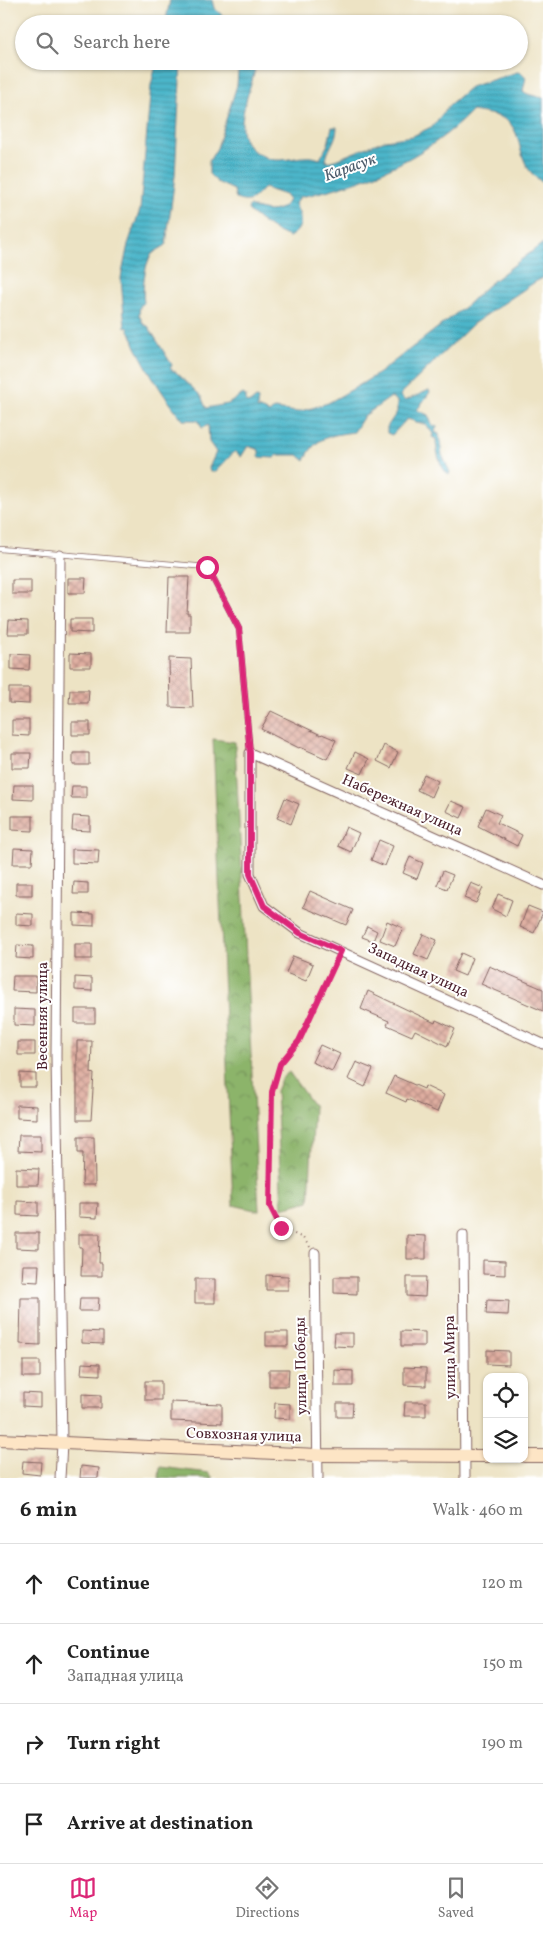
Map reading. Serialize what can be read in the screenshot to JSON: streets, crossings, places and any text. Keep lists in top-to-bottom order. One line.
{"streets":{"street":["Набережная улица","Западная улица","Весенняя улица","улица Мира","улица Победы","Совхозная улица"]},"crossings":[["Набережная улица","Западная улица"],["Весенняя улица","Совхозная улица"],["улица Мира","Совхозная улица"],["улица Победы","Совхозная улица"]],"water":["Карасук"],"page":{"search":"Search here","heading":["6 min","Walk · 460 m"],"list":[["Continue","120 m"],["Continue","Западная улица","150 m"],["Turn right","190 m"],"Arrive at destination"],"nav":["Map","Directions","Saved"]}}
